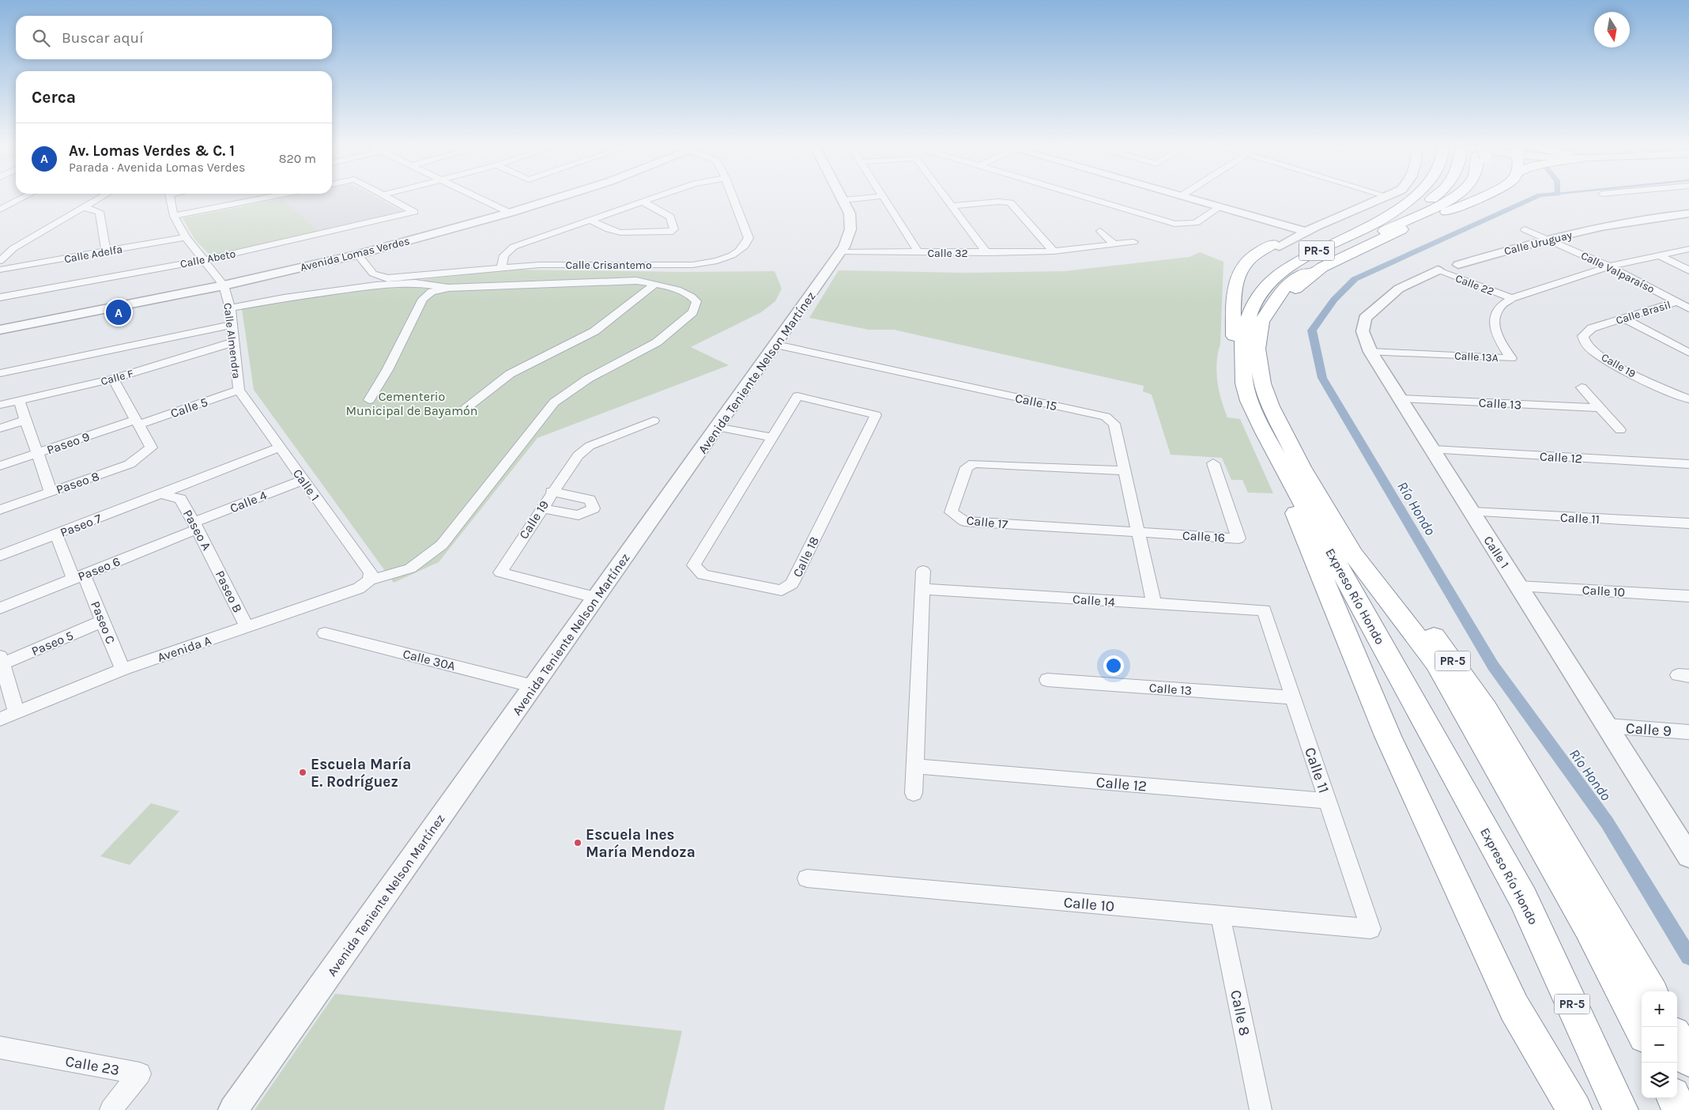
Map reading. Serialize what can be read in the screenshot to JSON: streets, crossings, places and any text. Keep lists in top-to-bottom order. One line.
{"streets":{"highway":["PR-5","Expreso Río Hondo"],"street":["Calle Uruguay","Calle 32","Calle Adelfa","Avenida Lomas Verdes","Calle Abeto","Calle Crisantemo","Calle Valparaíso","Calle 22","Calle Brasil","Calle Almendra","Calle 13A","Calle 19","Avenida Teniente Nelson Martínez","Calle F","Calle 15","Calle 13","Calle 5","Paseo 9","Calle 12","Paseo 8","Calle 1","Calle 4","Calle 11","Calle 17","Paseo 7","Paseo A","Calle 16","Calle 18","Paseo 6","Calle 10","Paseo B","Calle 14","Paseo C","Paseo 5","Avenida A","Calle 30A","Calle 9","Calle 8","Calle 23"]},"crossings":[["Calle Uruguay","Calle Valparaíso"],["Calle 32","Avenida Teniente Nelson Martínez"],["Calle Adelfa","Calle Almendra"],["Avenida Lomas Verdes","Calle Crisantemo"],["Avenida Lomas Verdes","Calle Almendra"],["Calle Abeto","Calle Almendra"],["Calle Valparaíso","Calle Brasil"],["Calle Valparaíso","Calle 13A"],["Calle 22","Calle 13A"],["Calle 22","Calle 1"],["Calle Brasil","Calle 19"],["Calle Almendra","Calle F"],["Calle Almendra","Calle 5"],["Calle Almendra","Calle 1"],["Calle 13A","Calle 1"],["Calle 19","Avenida Teniente Nelson Martínez"],["Avenida Teniente Nelson Martínez","Calle 15"],["Avenida Teniente Nelson Martínez","Calle 30A"],["Calle 15","Calle 17"],["Calle 15","Calle 16"],["Calle 15","Calle 14"],["Calle 13","Calle 1"],["Calle 13","Calle 11"],["Calle 5","Paseo 9"],["Calle 5","Paseo 8"],["Calle 5","Calle 1"],["Paseo 9","Paseo 8"],["Calle 12","Calle 1"],["Calle 12","Calle 11"],["Calle 1","Calle 4"],["Calle 1","Calle 11"],["Calle 1","Paseo 7"],["Calle 1","Calle 10"],["Calle 1","Avenida A"],["Calle 1","Calle 9"],["Calle 4","Paseo A"],["Calle 4","Paseo 6"],["Calle 11","Calle 10"],["Calle 11","Calle 14"],["Calle 17","Calle 16"],["Paseo 7","Paseo A"],["Paseo 7","Paseo C"],["Paseo A","Paseo 6"],["Paseo A","Paseo B"],["Paseo 6","Paseo C"],["Calle 10","Calle 8"],["Paseo B","Avenida A"],["Paseo C","Paseo 5"],["Paseo C","Avenida A"]],"water":["Río Hondo"],"parks":["Cementerio Municipal de Bayamón"],"places":["Escuela María E. Rodríguez","Escuela Ines María Mendoza"],"north":"bottom","page":{"search":"Buscar aquí","heading":"Cerca","list":[{"mark":"A","name":"Av. Lomas Verdes & C. 1","note":"Parada · Avenida Lomas Verdes","value":"820 m"}],"pins":"A","map_buttons":["+","−"]}}
